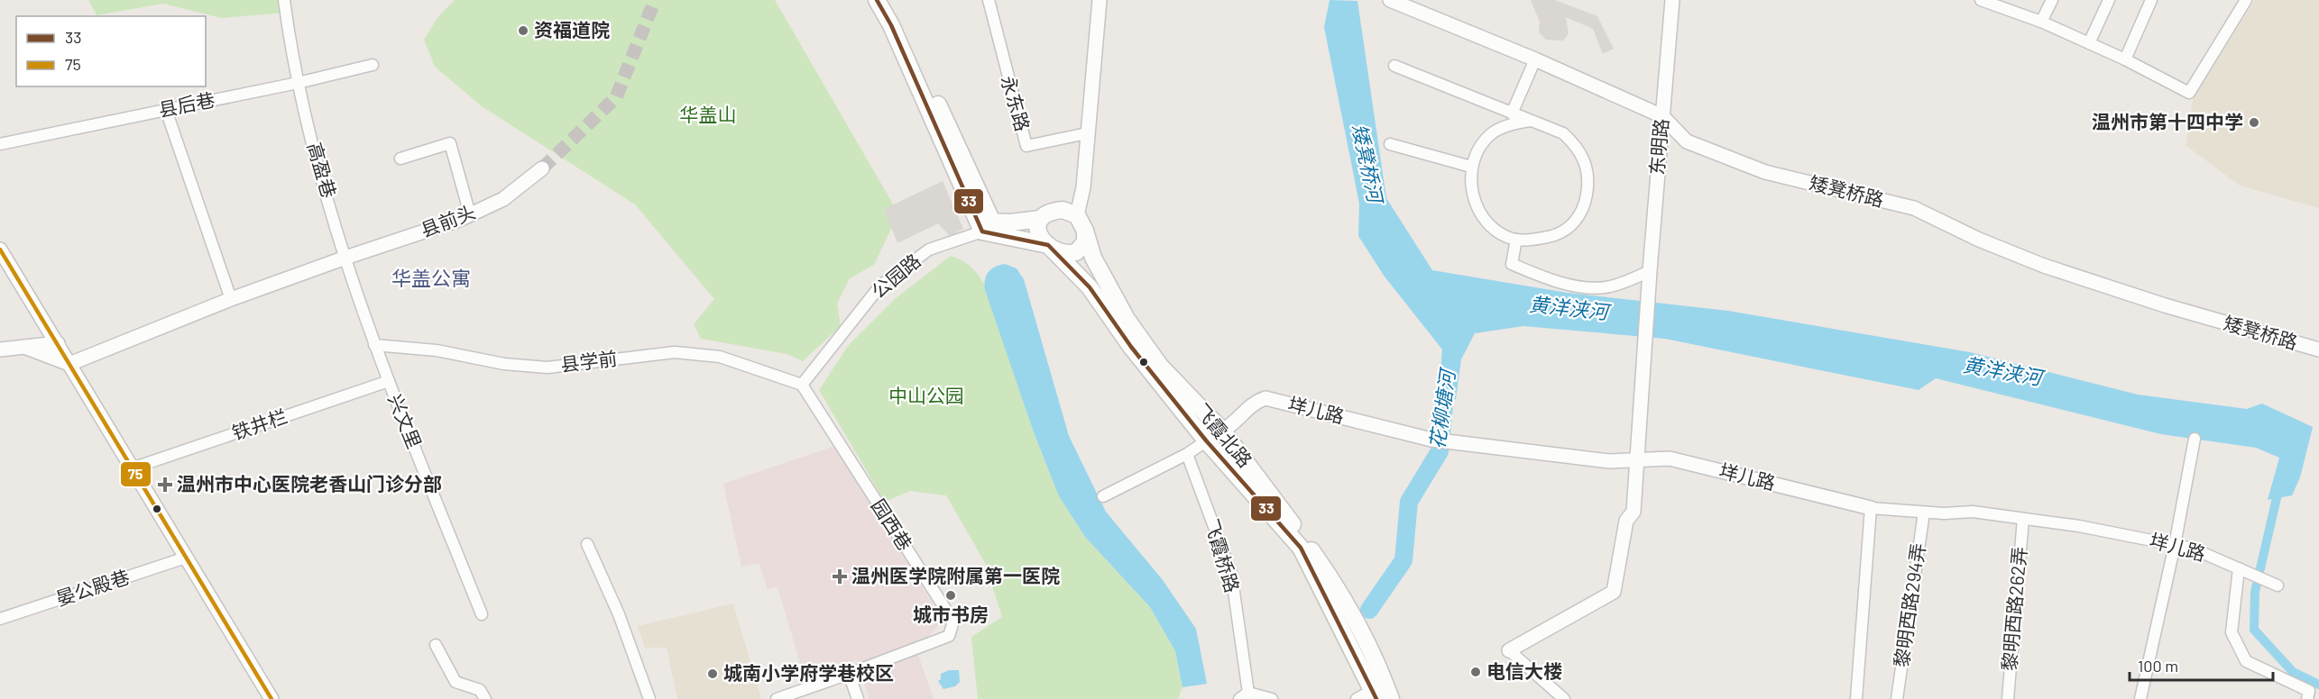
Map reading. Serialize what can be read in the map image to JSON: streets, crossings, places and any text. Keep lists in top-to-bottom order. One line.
{"streets":{"main road":["飞霞北路"],"street":["永东路","县后巷","东明路","高盈巷","矮凳桥路","县前头","公园路","县学前","垟儿路","兴文里","铁井栏","园西巷","飞霞桥路","晏公殿巷","黎明西路294弄","黎明西路262弄"]},"crossings":[["县后巷","高盈巷"],["东明路","矮凳桥路"],["东明路","垟儿路"],["高盈巷","县前头"],["高盈巷","兴文里"],["县前头","兴文里"],["公园路","县学前"],["公园路","园西巷"],["县学前","兴文里"],["县学前","园西巷"],["垟儿路","飞霞北路"],["垟儿路","黎明西路294弄"],["垟儿路","黎明西路262弄"],["兴文里","铁井栏"]],"districts":["华盖公寓"],"water":["矮凳桥河","黄洋浃河","花柳塘河"],"parks":["华盖山","中山公园"],"places":{"other":["资福道院","温州市第十四中学","城市书房","电信大楼","城南小学府学巷校区"],"health":["温州市中心医院老香山门诊分部","温州医学院附属第一医院"]},"lines":["transit line 33","transit line 75"],"legend":["33","75"],"scale_bar":"100 m"}
